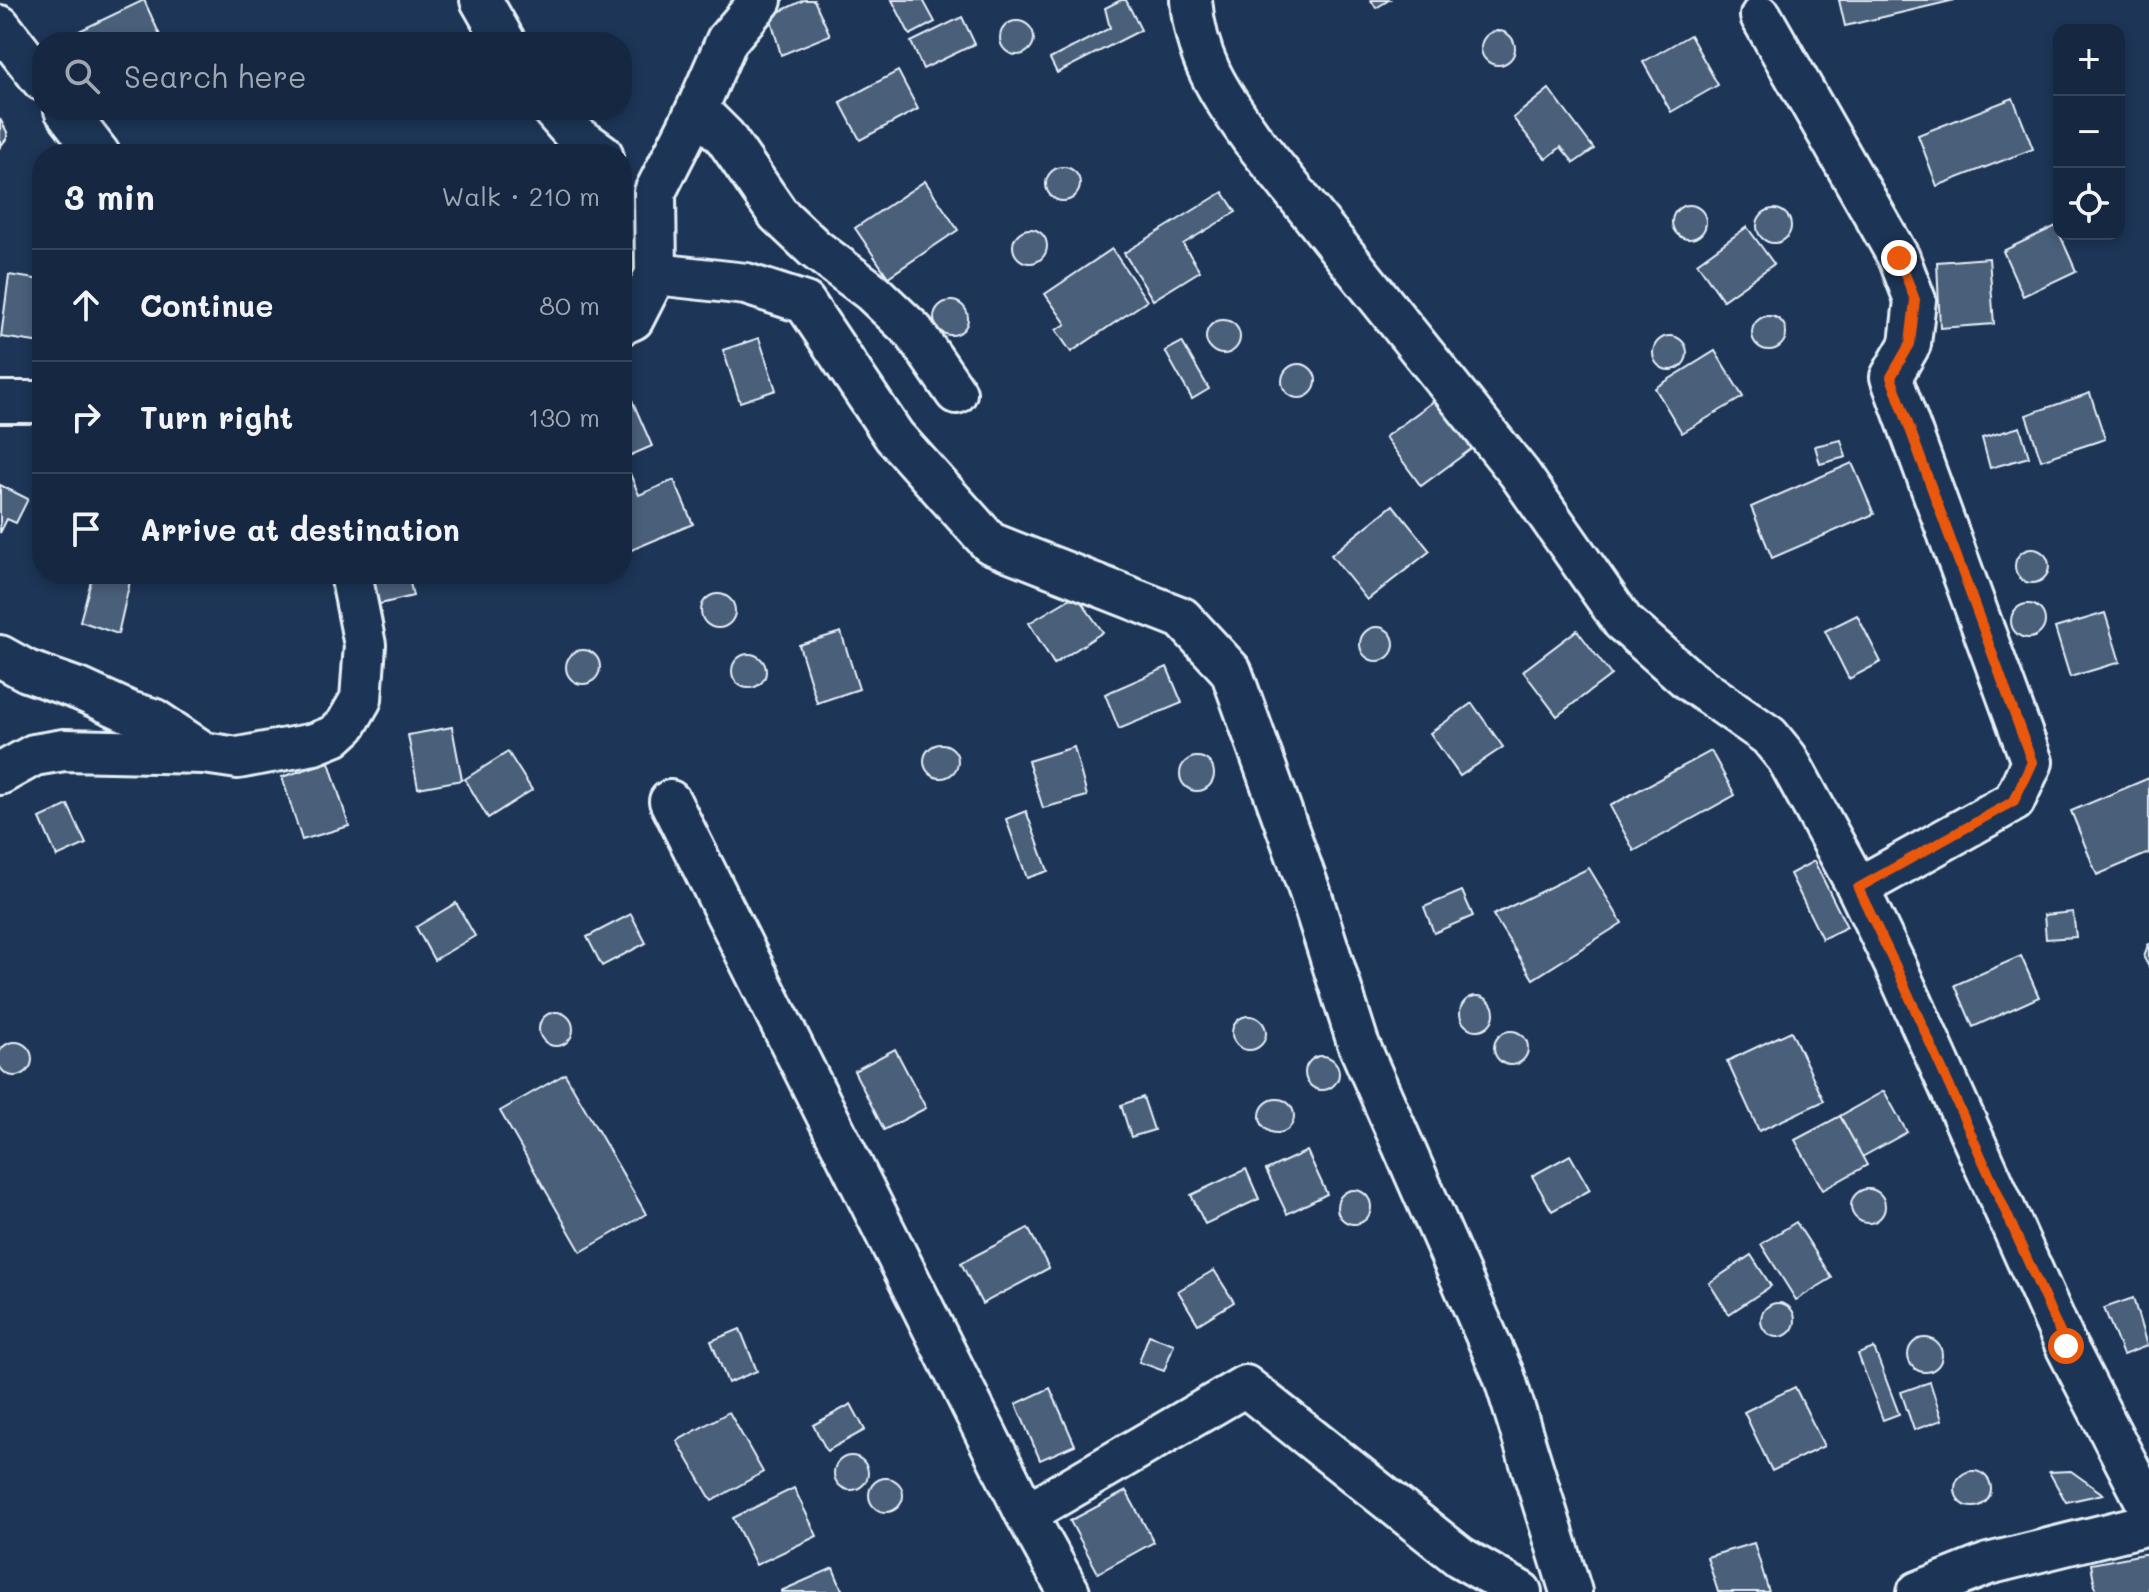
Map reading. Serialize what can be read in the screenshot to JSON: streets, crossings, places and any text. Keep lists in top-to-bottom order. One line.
{"page":{"map_buttons":["+","−"],"search":"Search here","heading":["3 min","Walk · 210 m"],"list":[["Continue","80 m"],["Turn right","130 m"],"Arrive at destination"]}}
